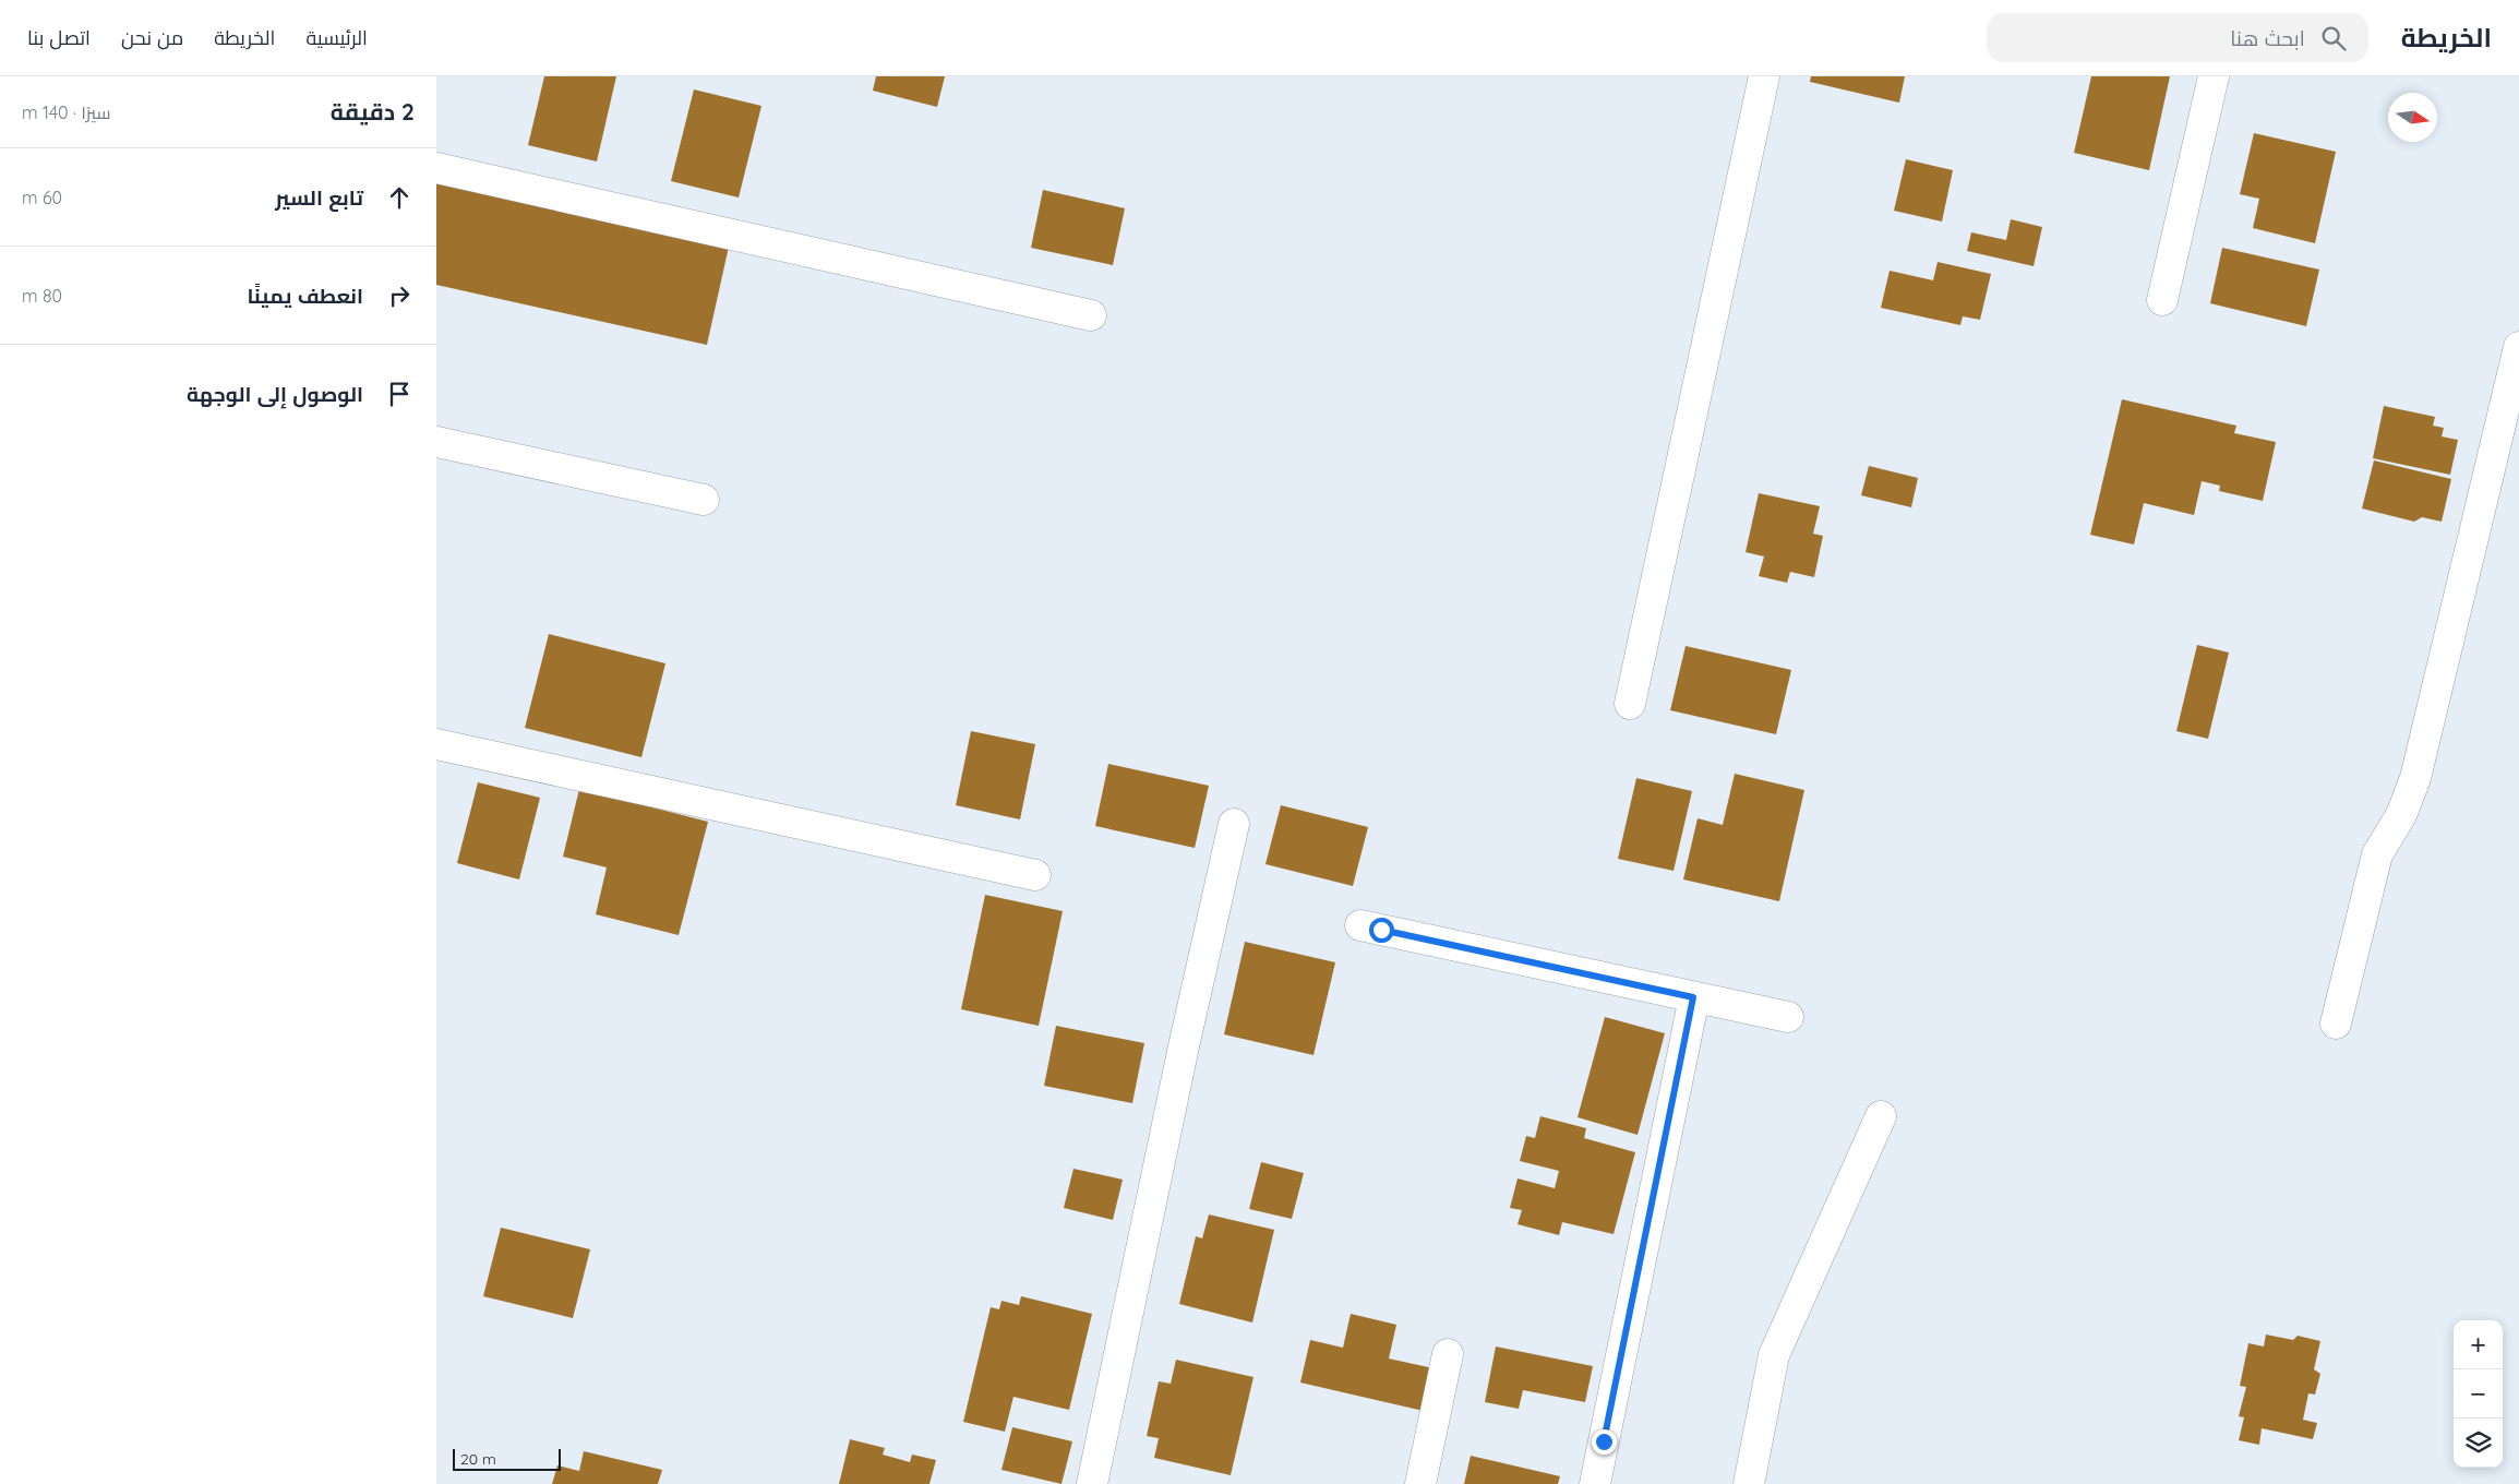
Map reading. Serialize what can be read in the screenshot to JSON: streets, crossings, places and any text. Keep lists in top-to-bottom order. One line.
{"scale_bar":"20 m","north":"right","page":{"header":"الخريطة","search":"ابحث هنا","nav":["الرئيسية","الخريطة","من نحن","اتصل بنا"],"heading":["2 دقيقة","سيرًا · 140 m"],"list":[["تابع السير","60 m"],["انعطف يمينًا","80 m"],"الوصول إلى الوجهة"],"map_buttons":["+","−"],"scale":"20 m"}}
